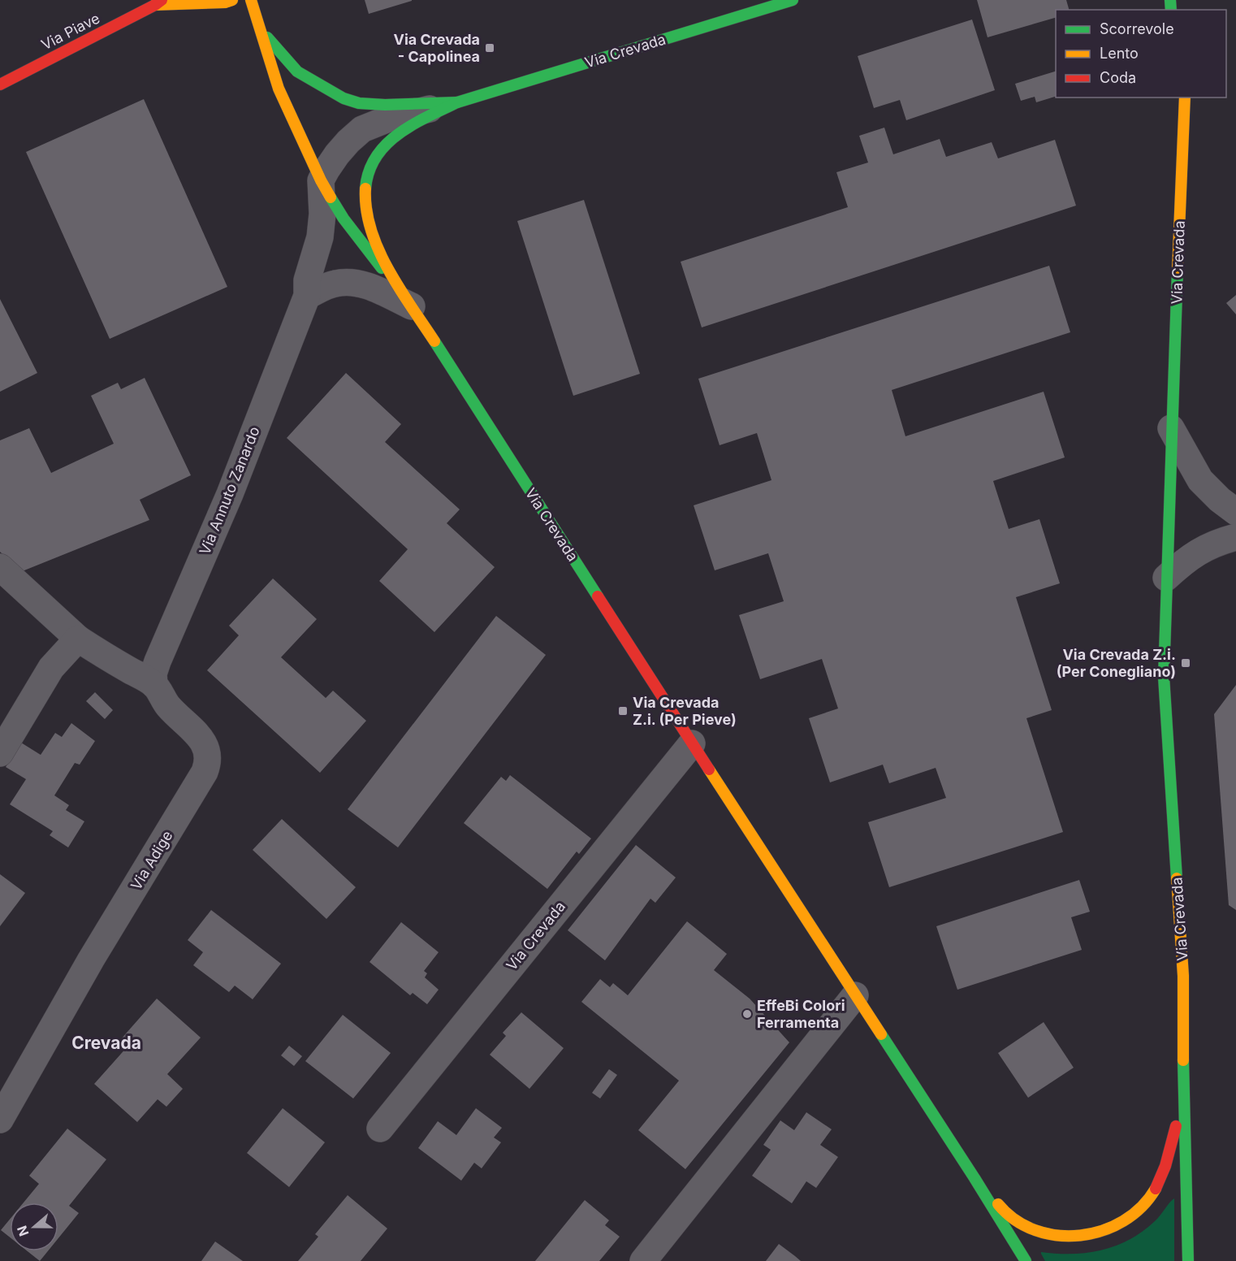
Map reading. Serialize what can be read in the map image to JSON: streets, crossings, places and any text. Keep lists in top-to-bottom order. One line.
{"streets":{"main road":["Via Piave","Via Crevada"],"street":["Via Annuto Zanardo","Via Adige"]},"crossings":[["Via Crevada","Via Annuto Zanardo"],["Via Annuto Zanardo","Via Adige"]],"districts":["Crevada"],"places":{"transit":["Via Crevada - Capolinea","Via Crevada Z.i. (Per Conegliano)","Via Crevada Z.i. (Per Pieve)"],"other":["EffeBi Colori Ferramenta"]},"legend":["Scorrevole","Lento","Coda"],"north":"left"}
